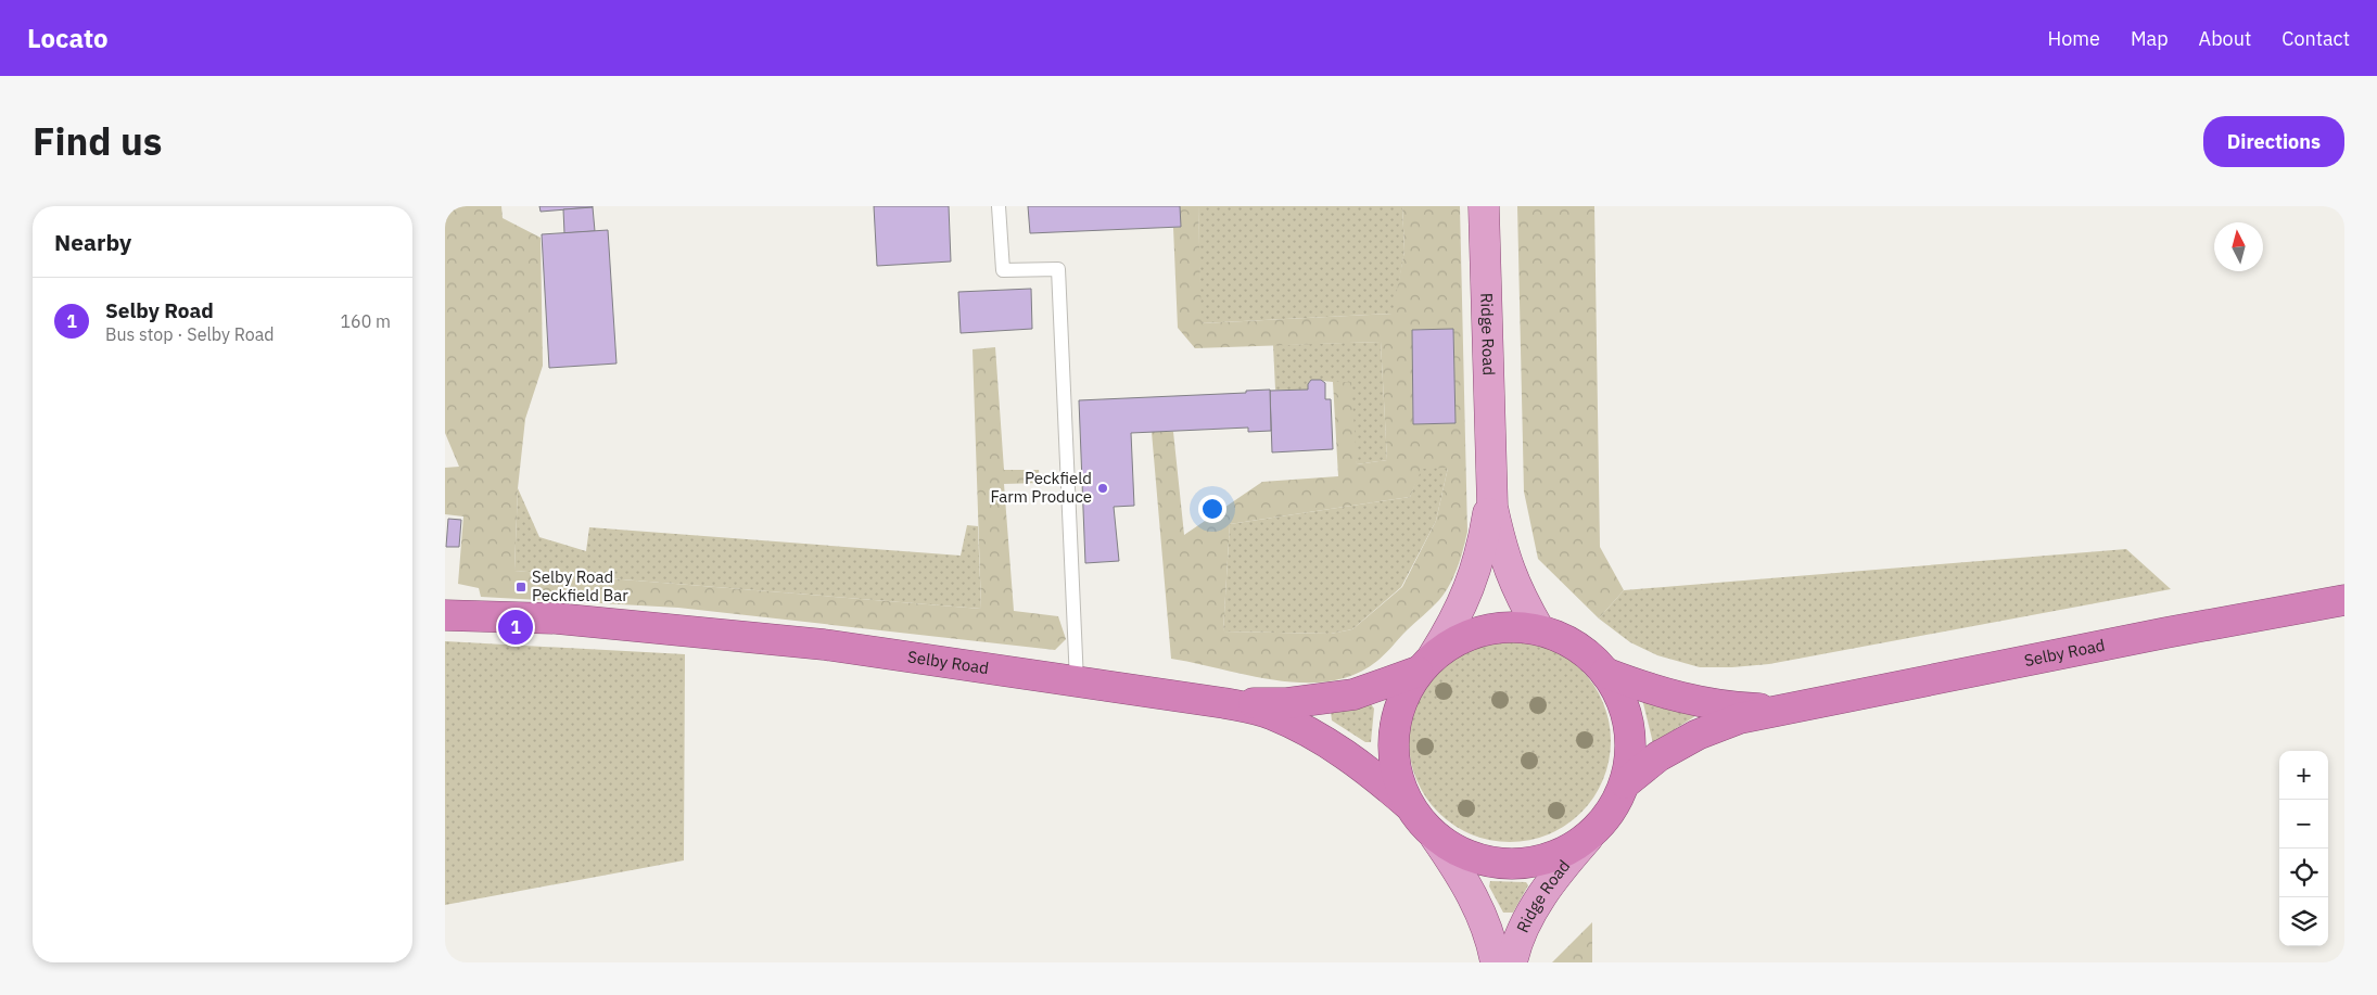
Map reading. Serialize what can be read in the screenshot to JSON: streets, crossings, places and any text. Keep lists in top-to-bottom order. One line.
{"streets":{"highway":["Selby Road"],"main road":["Ridge Road"]},"crossings":[["Ridge Road","Selby Road"]],"places":{"other":["Peckfield Farm Produce"],"transit":["Selby Road Peckfield Bar"]},"north":"top","page":{"header":"Locato","nav":["Home","Map","About","Contact"],"title":"Find us","buttons":"Directions","heading":"Nearby","list":[{"mark":"1","name":"Selby Road","note":"Bus stop · Selby Road","value":"160 m"}],"pins":"1","map_buttons":["+","−"]}}
